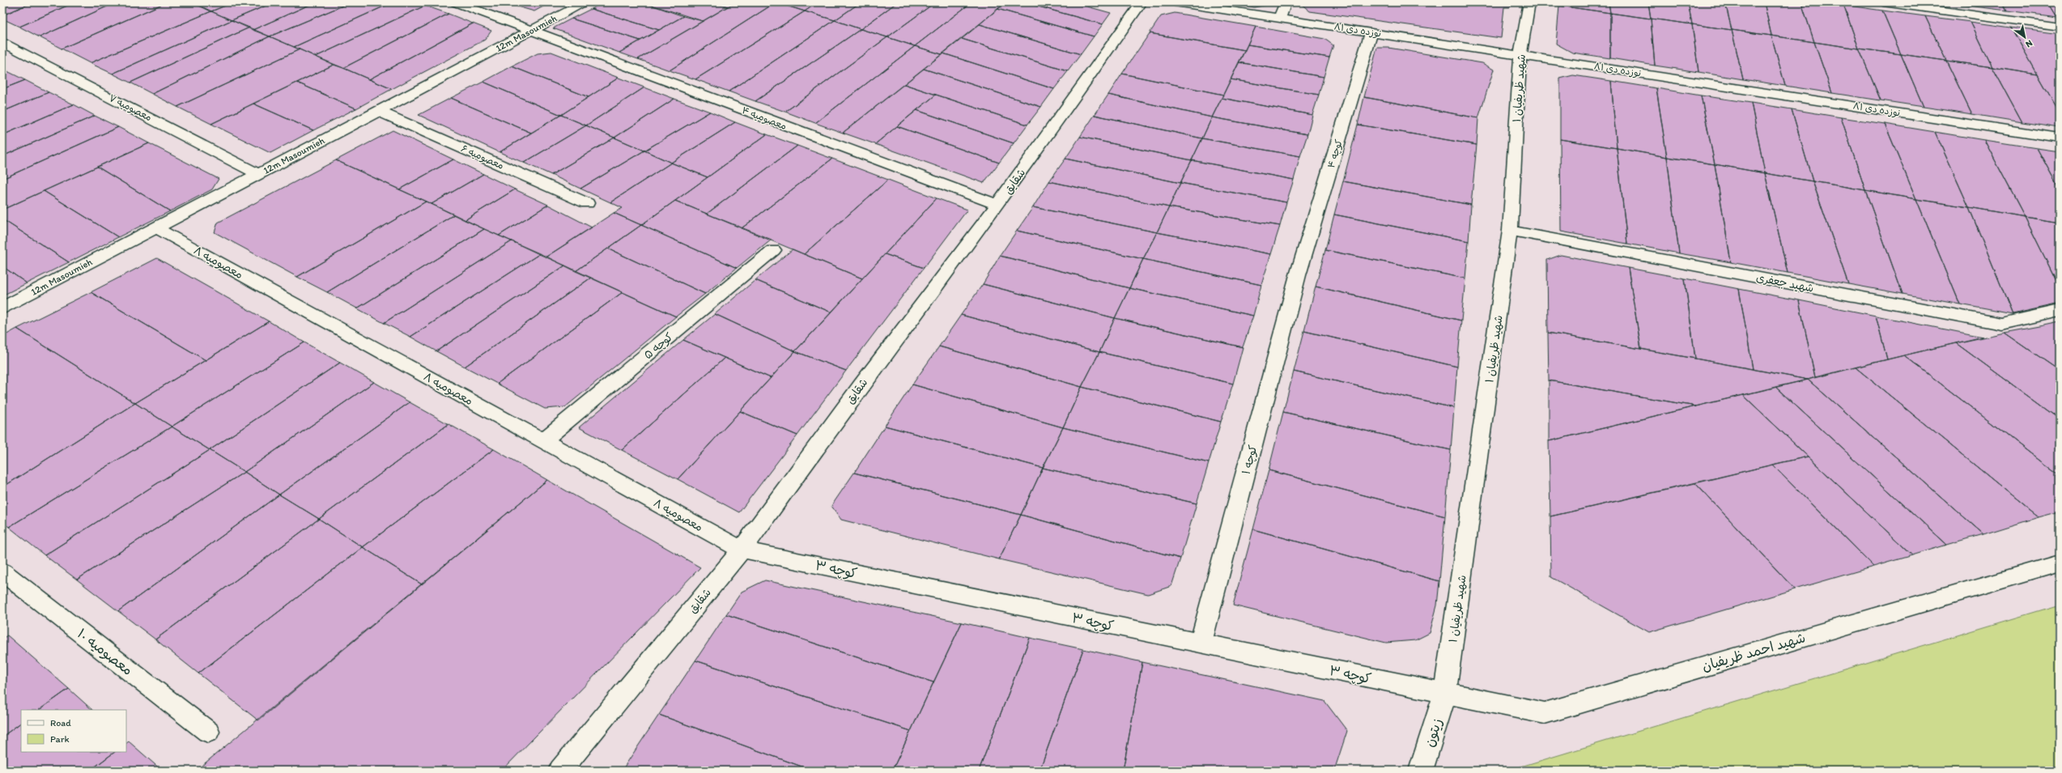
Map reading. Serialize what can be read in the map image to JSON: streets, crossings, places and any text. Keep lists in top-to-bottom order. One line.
{"streets":{"street":["نوزده دی ۸۱","12m Masoumieh","شهید ظریفیان ۱","معصومیه ۷","معصومیه ۴","کوچه ۴","معصومیه ۶","شقایق","معصومیه ۸","شهید جعفری","کوچه ۵","کوچه ۱","کوچه ۳","معصومیه ۱۰","شهید احمد ظریفیان","زيتون"]},"crossings":[["نوزده دی ۸۱","شهید ظریفیان ۱"],["نوزده دی ۸۱","کوچه ۴"],["12m Masoumieh","معصومیه ۷"],["12m Masoumieh","معصومیه ۴"],["12m Masoumieh","معصومیه ۶"],["12m Masoumieh","معصومیه ۸"],["شهید ظریفیان ۱","شهید جعفری"],["شهید ظریفیان ۱","کوچه ۳"],["شهید ظریفیان ۱","شهید احمد ظریفیان"],["شهید ظریفیان ۱","زيتون"],["معصومیه ۴","شقایق"],["کوچه ۴","کوچه ۱"],["شقایق","معصومیه ۸"],["شقایق","کوچه ۳"],["معصومیه ۸","کوچه ۵"],["معصومیه ۸","کوچه ۳"],["کوچه ۱","کوچه ۳"],["کوچه ۳","شهید احمد ظریفیان"],["کوچه ۳","زيتون"],["شهید احمد ظریفیان","زيتون"]],"legend":["Road","Park"],"north":"bottom right"}
